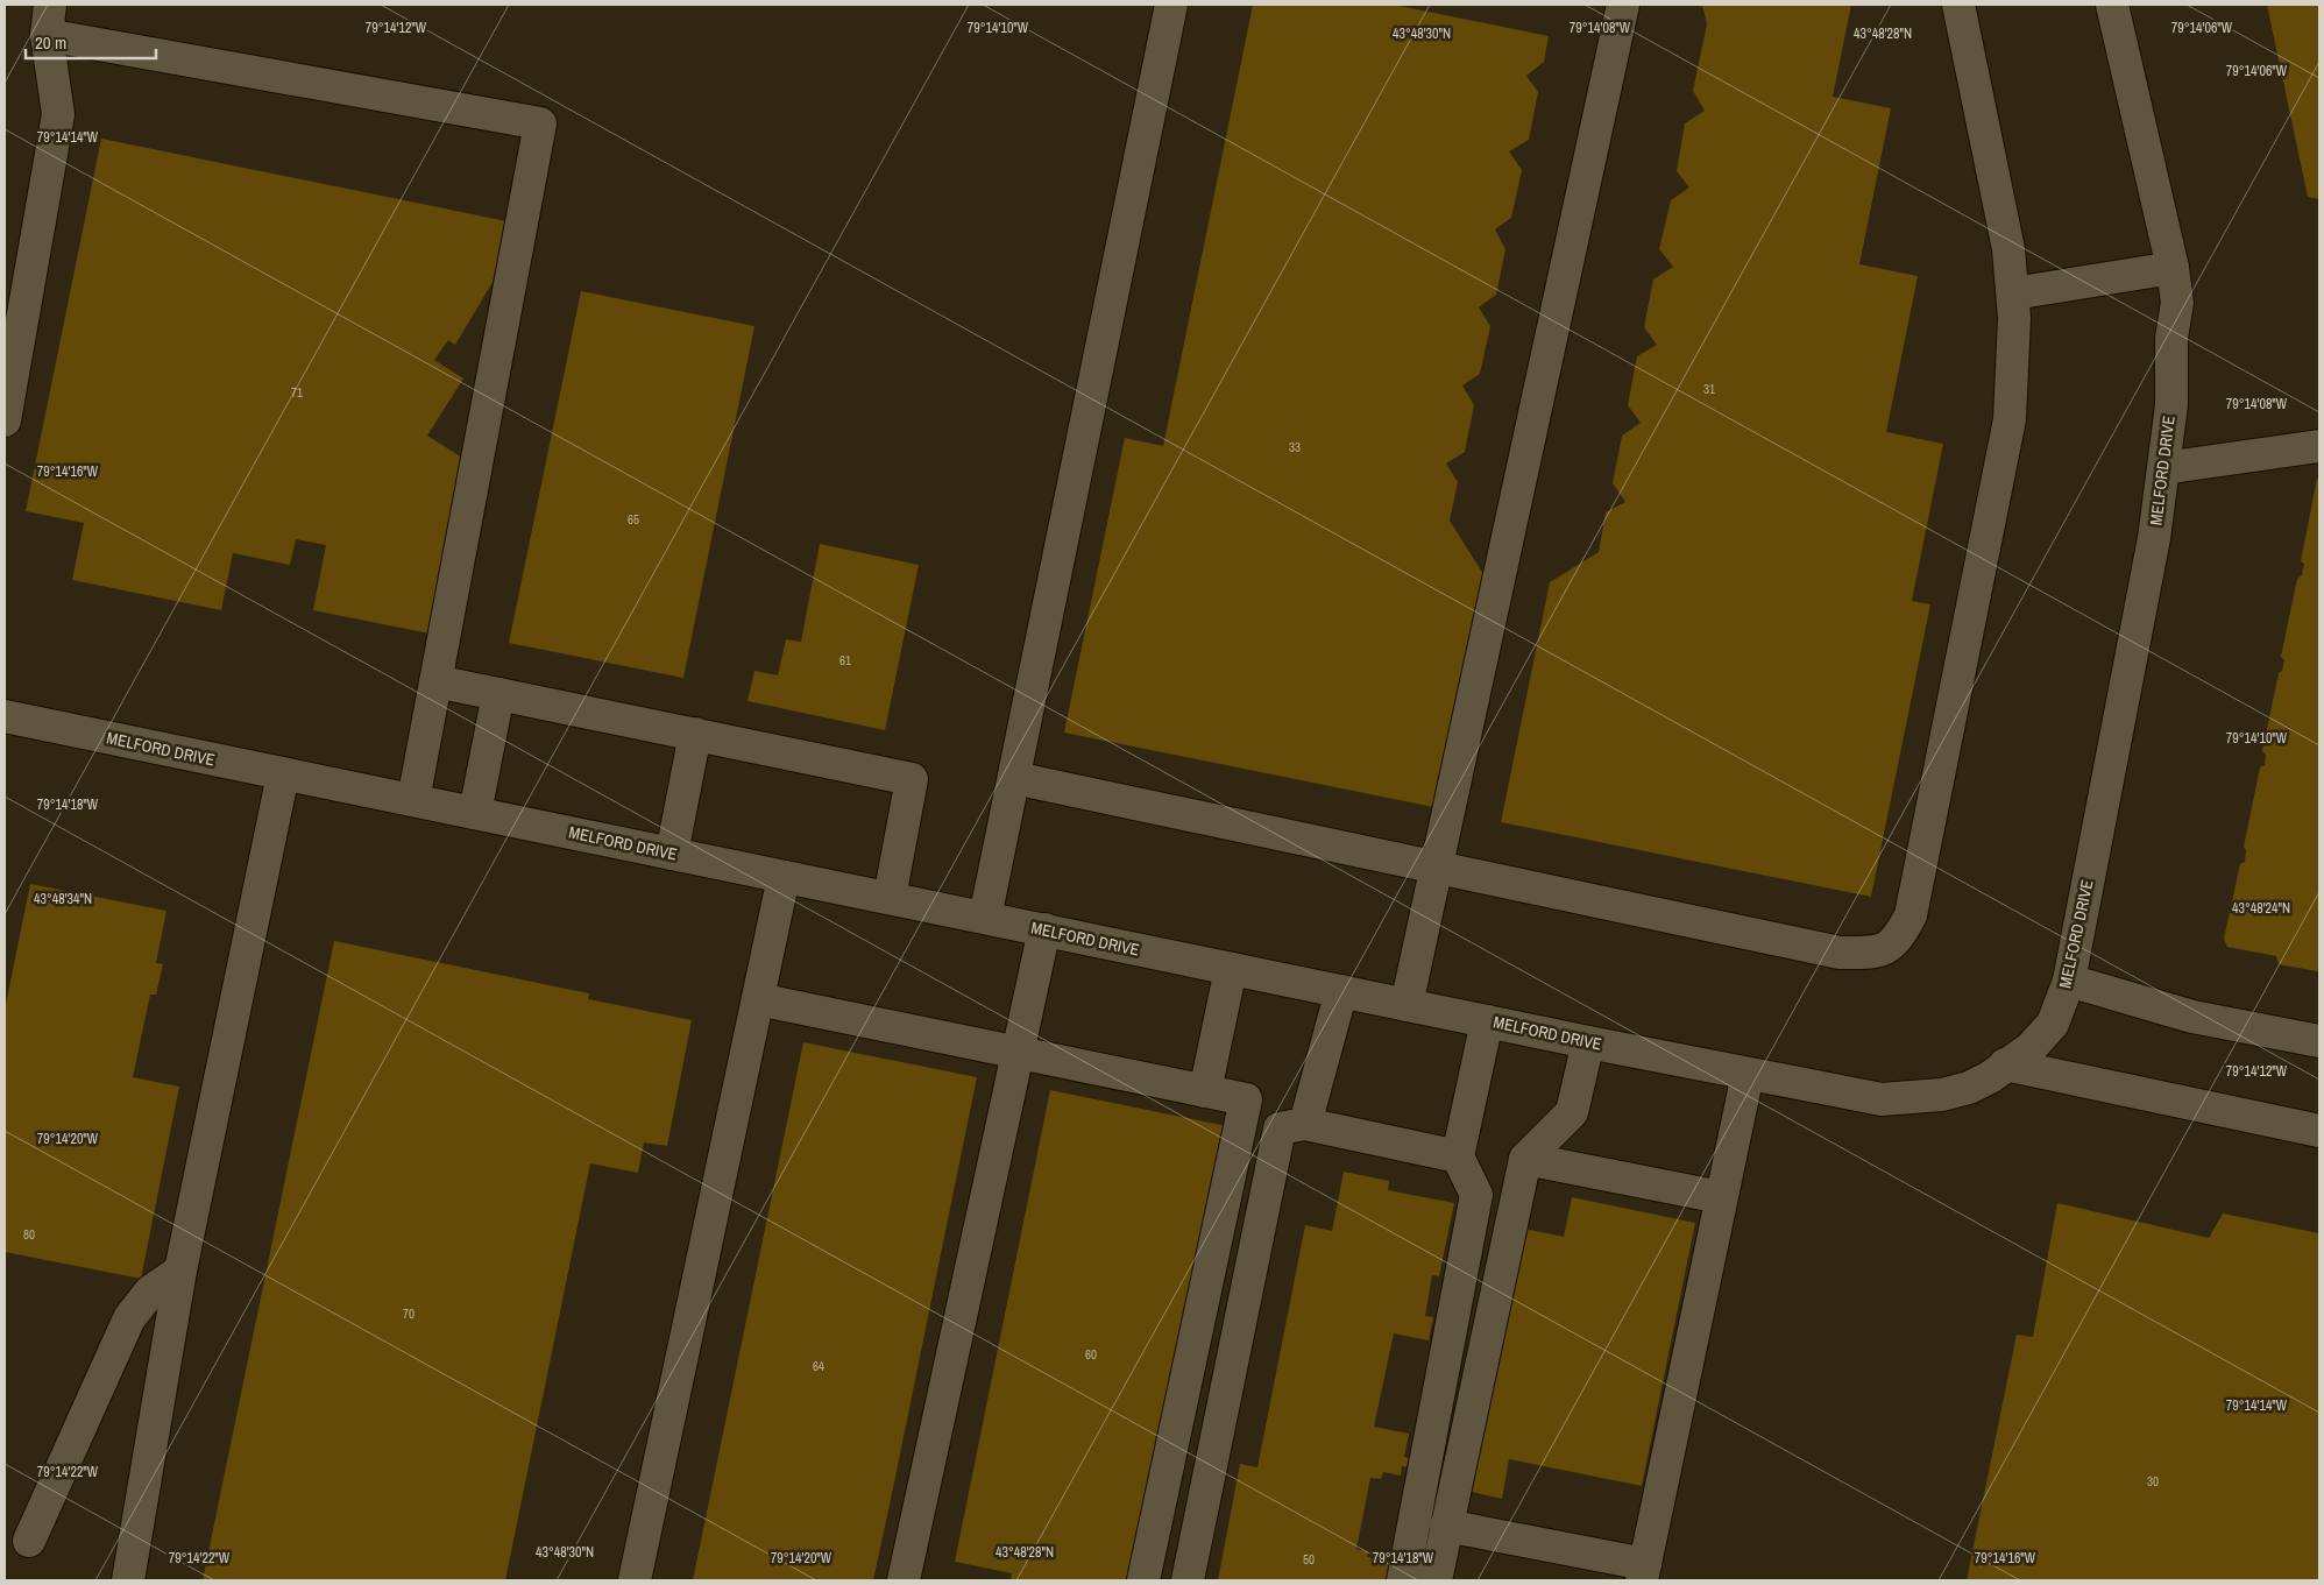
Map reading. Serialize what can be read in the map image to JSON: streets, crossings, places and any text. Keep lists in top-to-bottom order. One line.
{"streets":{"street":["MELFORD DRIVE"]},"house_numbers":["31","71","33","65","61","80","70","60","64","30","50"],"scale_bar":"20 m","coordinates":["79°14'06\"W","79°14'12\"W","79°14'10\"W","79°14'08\"W","43°48'30\"N","43°48'28\"N","79°14'14\"W","79°14'16\"W","79°14'18\"W","43°48'34\"N","43°48'24\"N","79°14'20\"W","79°14'22\"W"]}
